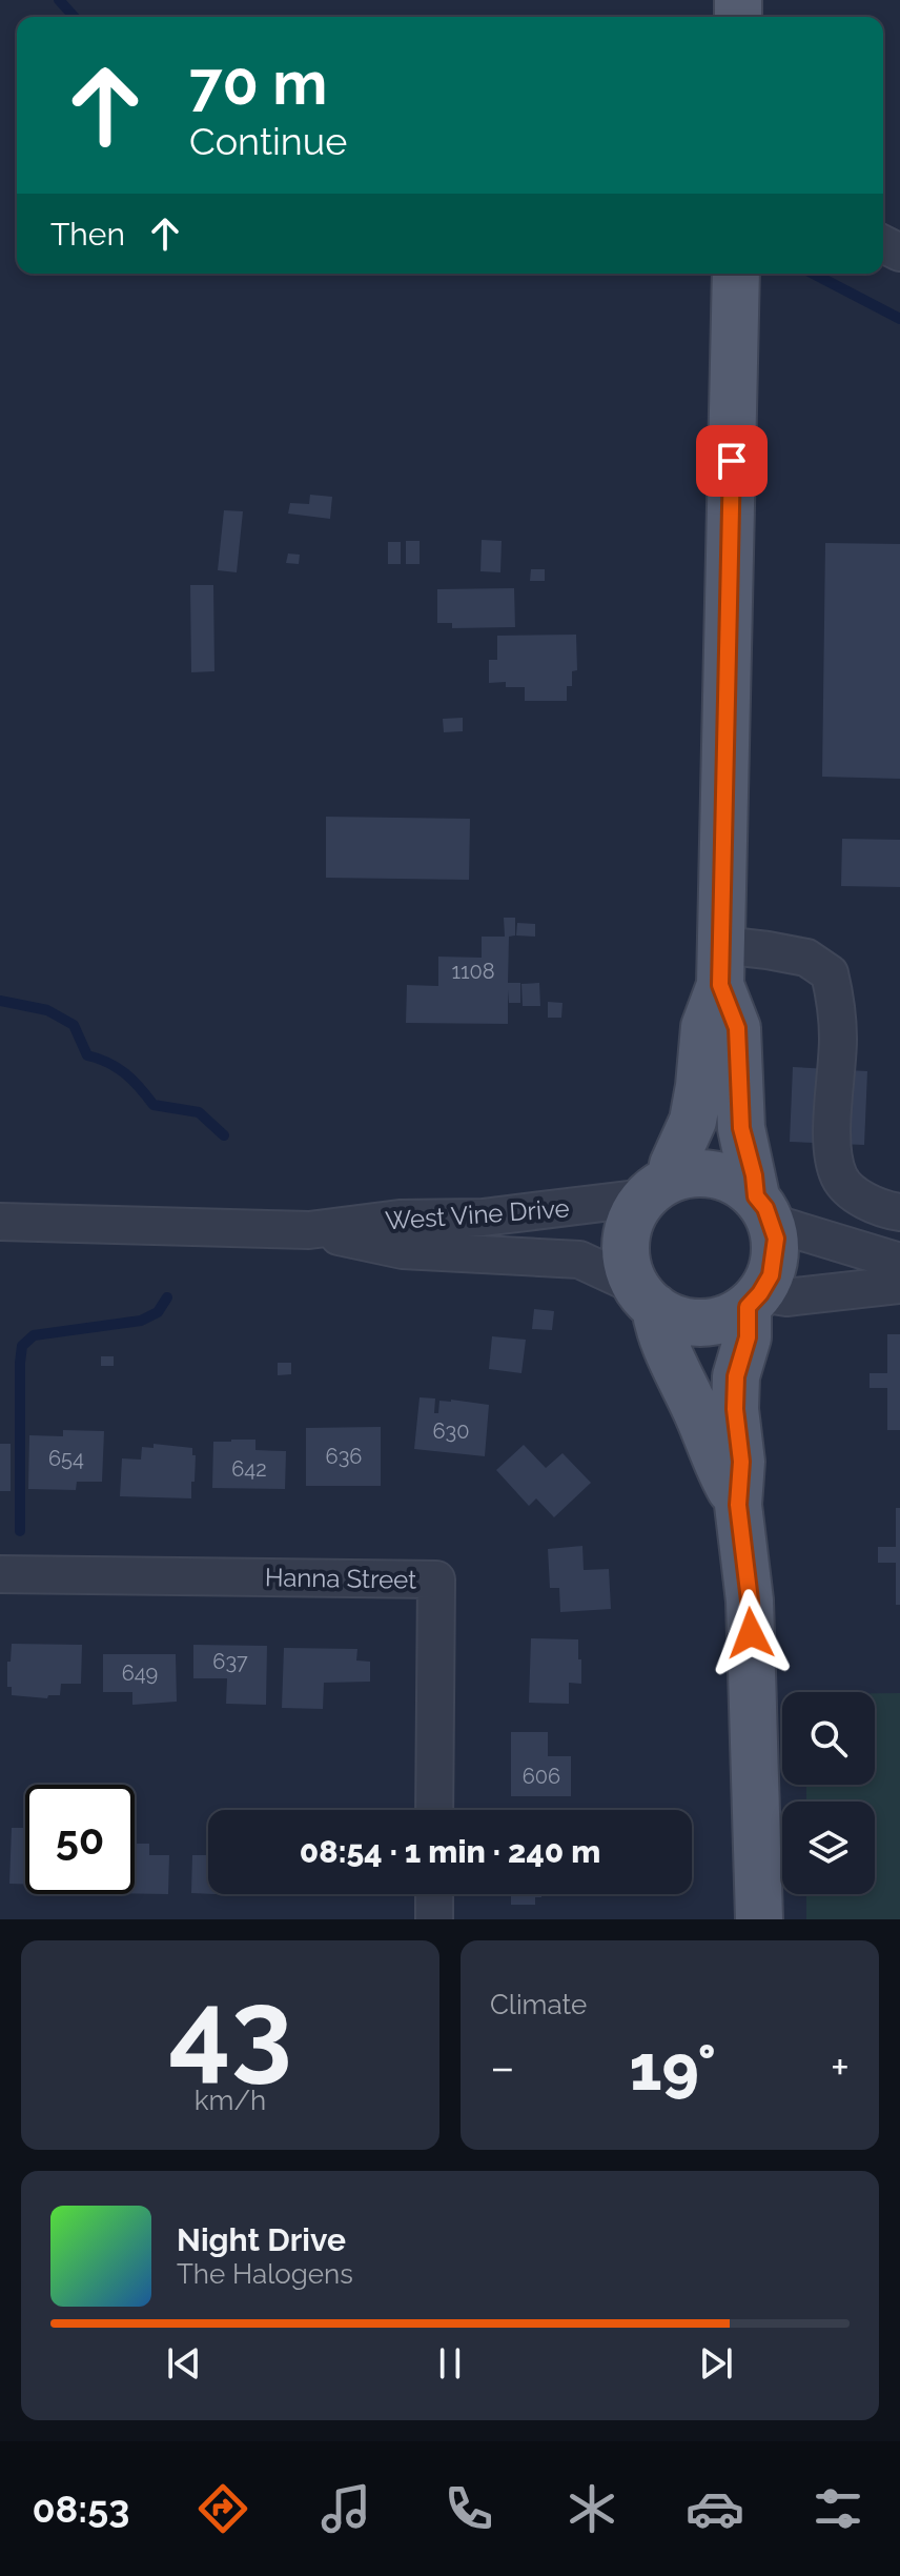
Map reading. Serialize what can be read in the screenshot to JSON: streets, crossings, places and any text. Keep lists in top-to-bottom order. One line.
{"streets":{"street":["West Vine Drive","Hanna Street"]},"house_numbers":["1108","630","636","654","642","637","649","606"],"page":{"turn":["70 m","Continue"],"then":"Then","limit":"50","trip":"08:54 · 1 min · 240 m","tile":[["43","km/h"],"Climate"],"heat":["−","19°","+"],"song":["Night Drive","The Halogens"],"tabs":"08:53"}}
